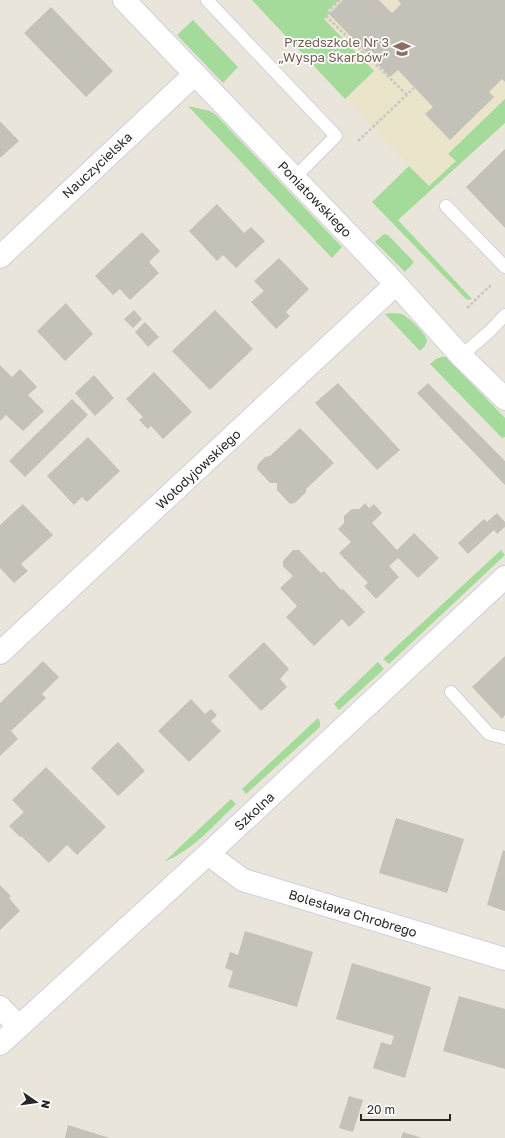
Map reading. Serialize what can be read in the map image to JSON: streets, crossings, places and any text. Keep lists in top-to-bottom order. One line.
{"streets":{"street":["Nauczycielska","Poniatowskiego","Wołodyjowskiego","Szkolna","Bolesława Chrobrego"]},"crossings":[["Nauczycielska","Poniatowskiego"],["Poniatowskiego","Wołodyjowskiego"],["Szkolna","Bolesława Chrobrego"]],"places":{"school or university":["Przedszkole Nr 3 „Wyspa Skarbów”"]},"scale_bar":"20 m","north":"right"}
